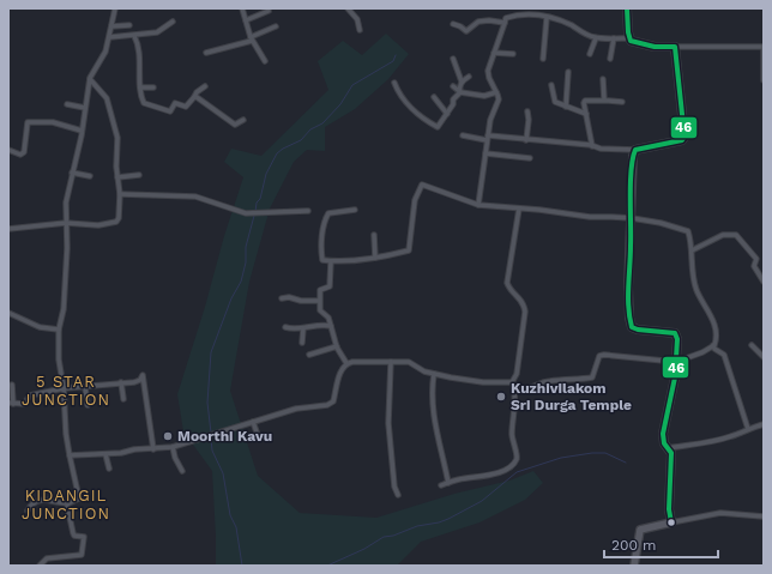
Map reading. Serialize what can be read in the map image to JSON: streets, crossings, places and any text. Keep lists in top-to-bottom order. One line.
{"districts":["5 STAR JUNCTION","KIDANGIL JUNCTION"],"places":["Kuzhivilakom Sri Durga Temple","Moorthi Kavu"],"lines":["transit line 46"],"scale_bar":"200 m"}
